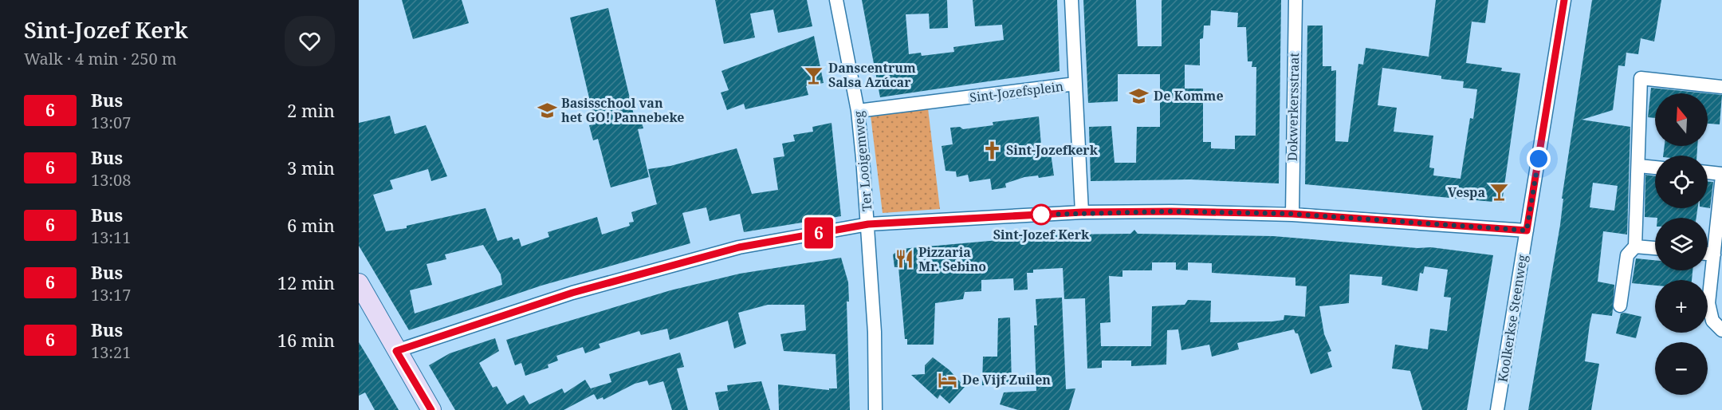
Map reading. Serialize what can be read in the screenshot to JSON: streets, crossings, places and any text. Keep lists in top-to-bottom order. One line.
{"streets":{"street":["Sint-Jozefsplein","Dokwerkersstraat","Ter Looigemweg","Koolkerkse Steenweg"]},"crossings":[["Sint-Jozefsplein","Ter Looigemweg"]],"places":{"bar":["Danscentrum Salsa Azúcar","Vespa"],"school or university":["De Komme","Basisschool van het GO! Pannebeke"],"church":["Sint-Jozefkerk"],"other":["Sint-Jozef Kerk"],"restaurant":["Pizzaria Mr. Sebino"],"hotel":["De Vijf Zuilen"]},"lines":["bus line 6"],"north":"top","page":{"heading":["Sint-Jozef Kerk","Walk · 4 min · 250 m"],"on_map":"6","list":[{"mark":"6","name":"Bus","note":"13:07","value":"2 min"},{"mark":"6","name":"Bus","note":"13:08","value":"3 min"},{"mark":"6","name":"Bus","note":"13:11","value":"6 min"},{"mark":"6","name":"Bus","note":"13:17","value":"12 min"},{"mark":"6","name":"Bus","note":"13:21","value":"16 min"}],"map_buttons":["+","−"]}}
